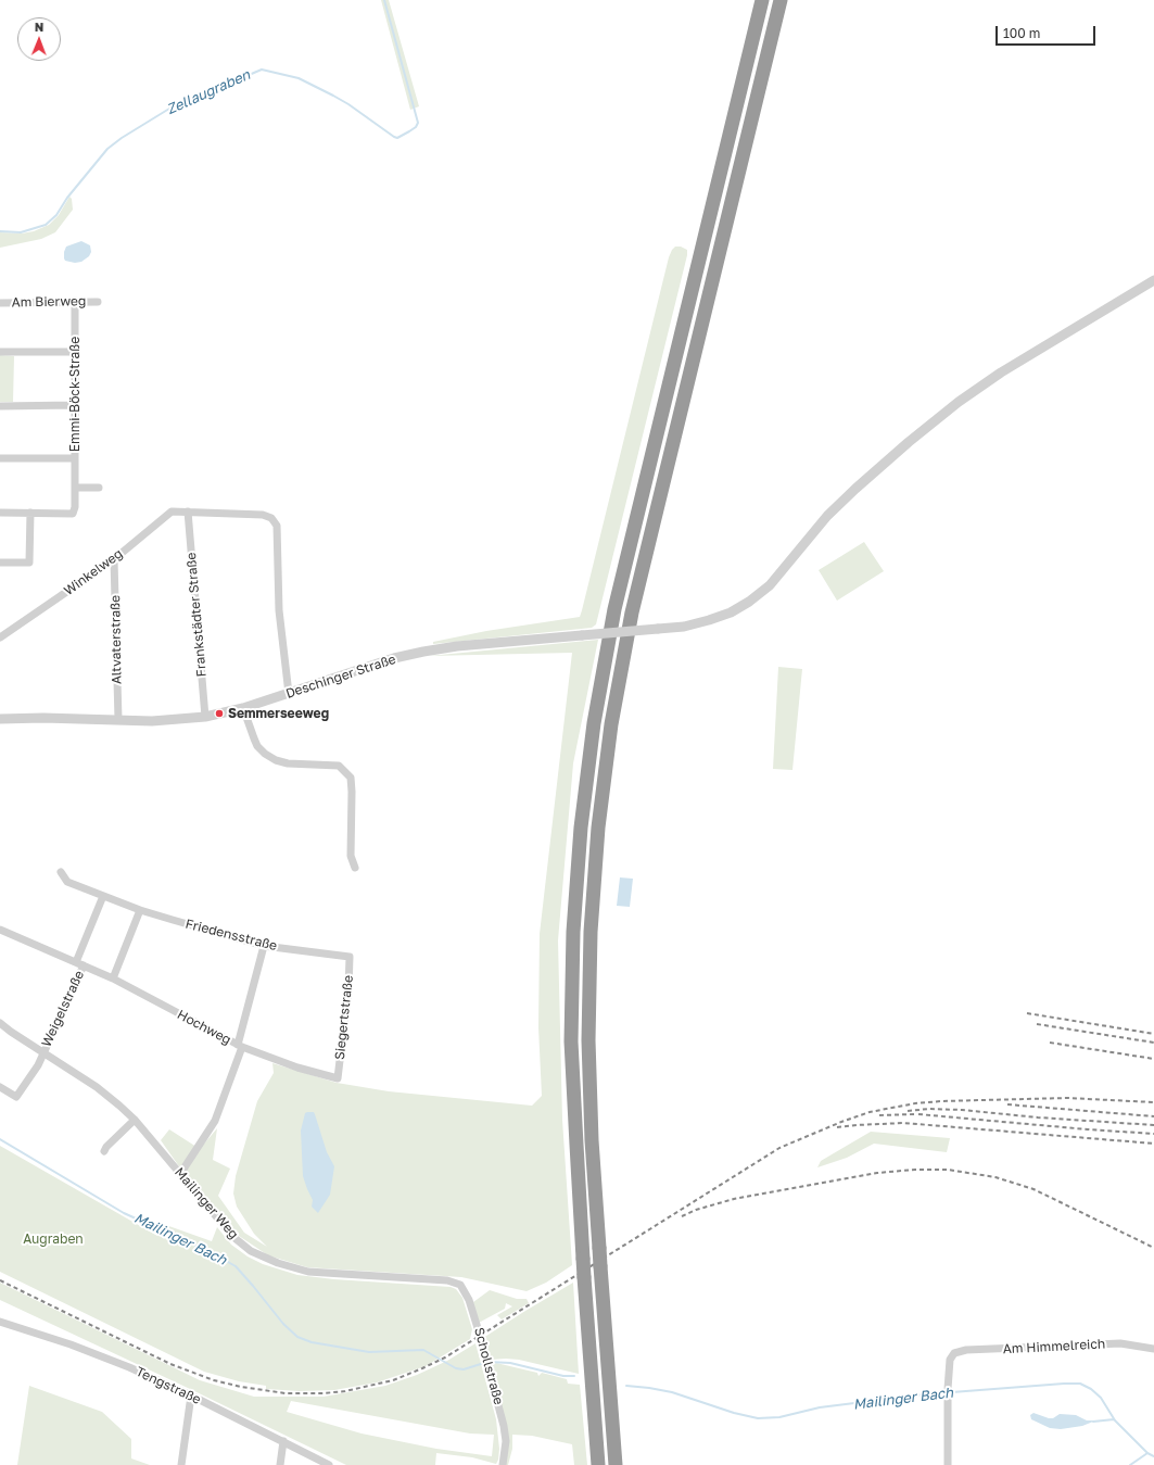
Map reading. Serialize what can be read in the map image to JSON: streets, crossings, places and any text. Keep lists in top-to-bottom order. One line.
{"streets":{"street":["Am Bierweg","Emmi-Böck-Straße","Winkelweg","Frankstädter Straße","Altvaterstraße","Deschinger Straße","Friedensstraße","Weigelstraße","Siegertstraße","Hochweg","Mailinger Weg","Am Himmelreich","Schollstraße","Tengstraße"]},"crossings":[["Am Bierweg","Emmi-Böck-Straße"],["Winkelweg","Frankstädter Straße"],["Winkelweg","Altvaterstraße"],["Frankstädter Straße","Deschinger Straße"],["Altvaterstraße","Deschinger Straße"],["Friedensstraße","Siegertstraße"],["Weigelstraße","Hochweg"],["Weigelstraße","Mailinger Weg"],["Siegertstraße","Hochweg"],["Mailinger Weg","Schollstraße"]],"water":["Zellaugraben","Mailinger Bach"],"parks":["Augraben"],"places":["Semmerseeweg"],"scale_bar":"100 m","north":"top"}
